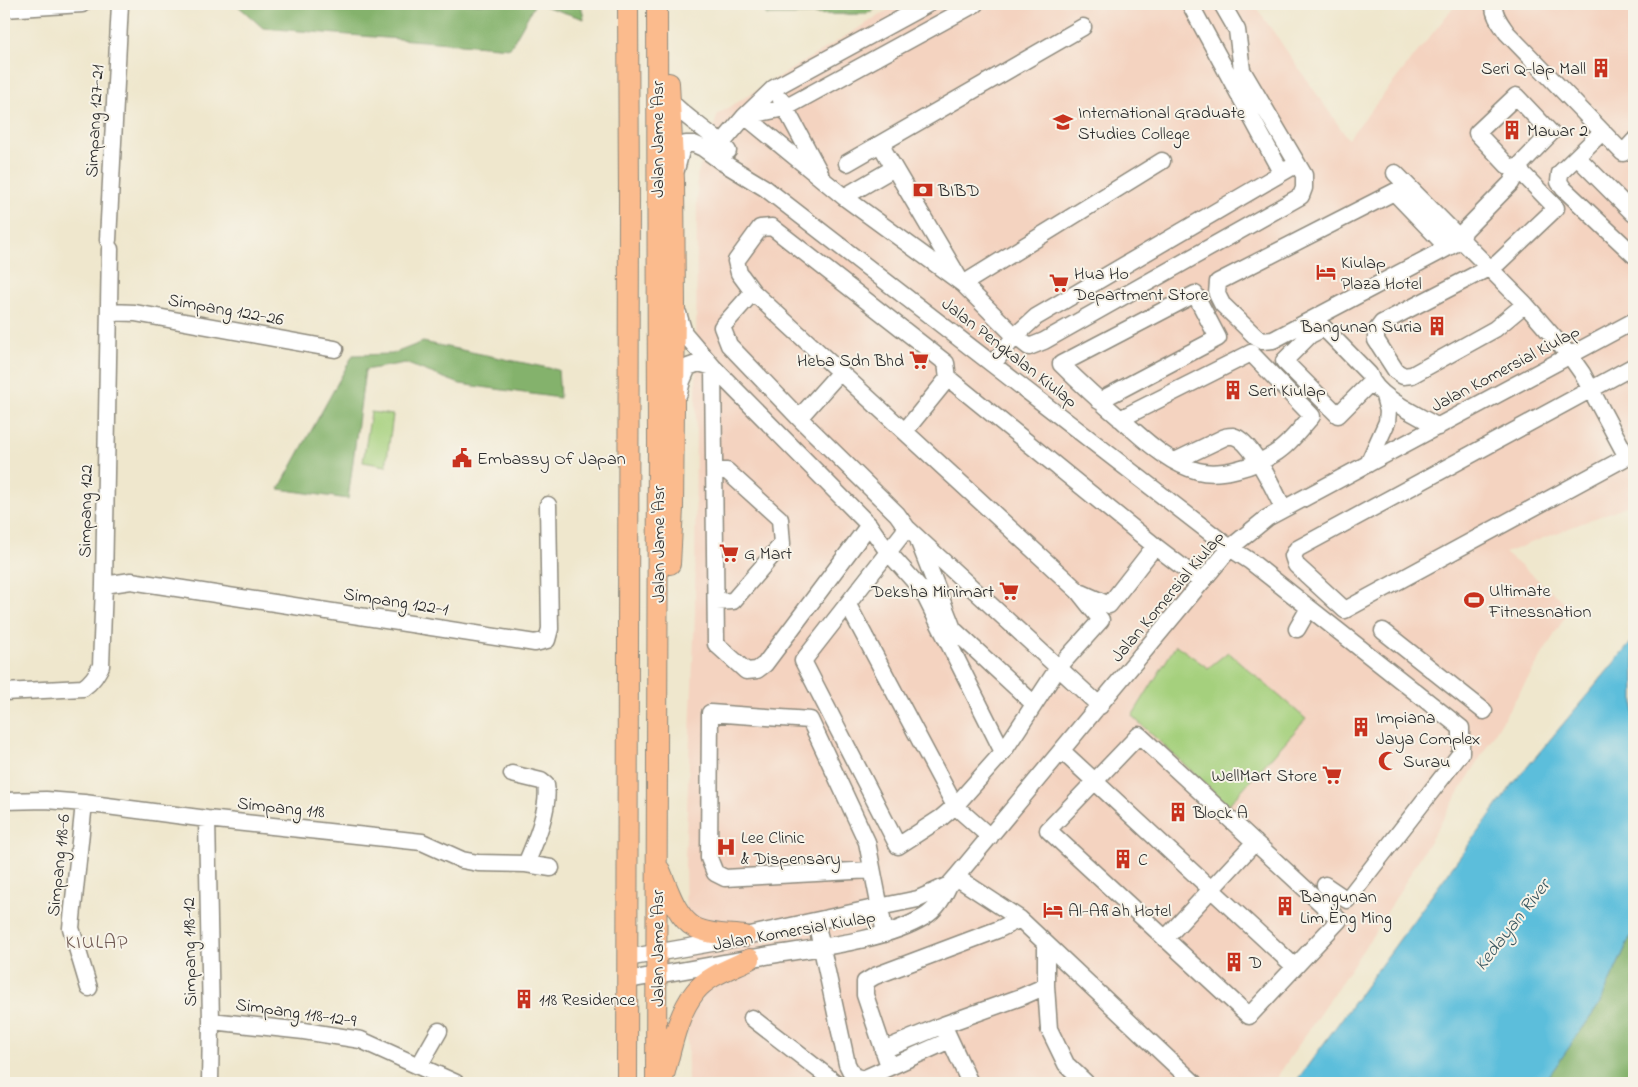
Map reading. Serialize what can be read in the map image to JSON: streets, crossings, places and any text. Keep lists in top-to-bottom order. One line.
{"streets":{"main road":["Jalan Jame 'Asr"],"street":["Simpang 127-21","Simpang 122-26","Jalan Pengkalan Kiulap","Jalan Komersial Kiulap","Simpang 122","Simpang 122-1","Simpang 118","Simpang 118-6","Simpang 118-12","Simpang 118-12-9"]},"crossings":[["Simpang 127-21","Simpang 122"],["Jalan Jame 'Asr","Jalan Komersial Kiulap"],["Simpang 122-26","Simpang 122"],["Jalan Pengkalan Kiulap","Jalan Komersial Kiulap"],["Simpang 122","Simpang 122-1"],["Simpang 118","Simpang 118-6"],["Simpang 118","Simpang 118-12"],["Simpang 118-12","Simpang 118-12-9"]],"districts":["KIULAP"],"water":["Kedayan River"],"places":{"building":["Seri Q-lap Mall","Mawar 2","Bangunan Suria","Seri Kiulap","Impiana Jaya Complex","Block A","C","Bangunan Lim Eng Ming","D","118 Residence"],"school or university":["International Graduate Studies College"],"bank":["BIBD"],"hotel":["Kiulap Plaza Hotel","Al-Afiah Hotel"],"supermarket":["Hua Ho Department Store","Heba Sdn Bhd","G Mart","Deksha Minimart","WellMart Store"],"public building":["Embassy Of Japan"],"sports":["Ultimate Fitnessnation"],"mosque":["Surau"],"hospital":["Lee Clinic & Dispensary"]}}
